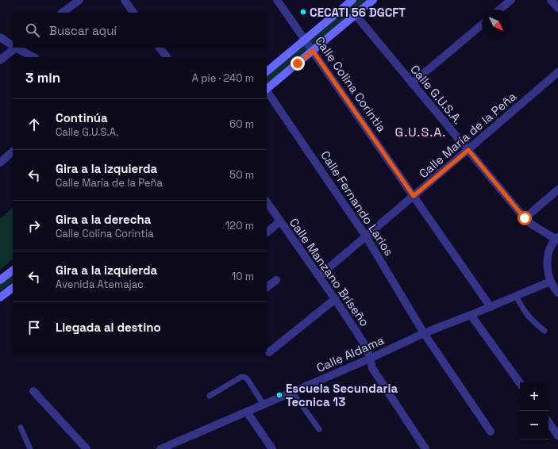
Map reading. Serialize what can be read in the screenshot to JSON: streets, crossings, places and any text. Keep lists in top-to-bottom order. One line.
{"streets":{"street":["Calle Colina Corintia","Calle G.U.S.A.","Calle María de la Peña","Calle Fernando Larios","Calle Manzano Briseño","Calle Aldama"]},"crossings":[["Calle Colina Corintia","Calle María de la Peña"],["Calle Colina Corintia","Calle Aldama"],["Calle G.U.S.A.","Calle María de la Peña"],["Calle María de la Peña","Calle Fernando Larios"],["Calle María de la Peña","Calle Manzano Briseño"],["Calle Fernando Larios","Calle Aldama"],["Calle Manzano Briseño","Calle Aldama"]],"districts":["G.U.S.A."],"places":["CECATI 56 DGCFT","Escuela Secundaria Tecnica 13"],"north":"bottom right","page":{"search":"Buscar aquí","heading":["3 min","A pie · 240 m"],"list":[["Continúa","Calle G.U.S.A.","60 m"],["Gira a la izquierda","Calle María de la Peña","50 m"],["Gira a la derecha","Calle Colina Corintia","120 m"],["Gira a la izquierda","Avenida Atemajac","10 m"],"Llegada al destino"],"map_buttons":["+","−"]}}
